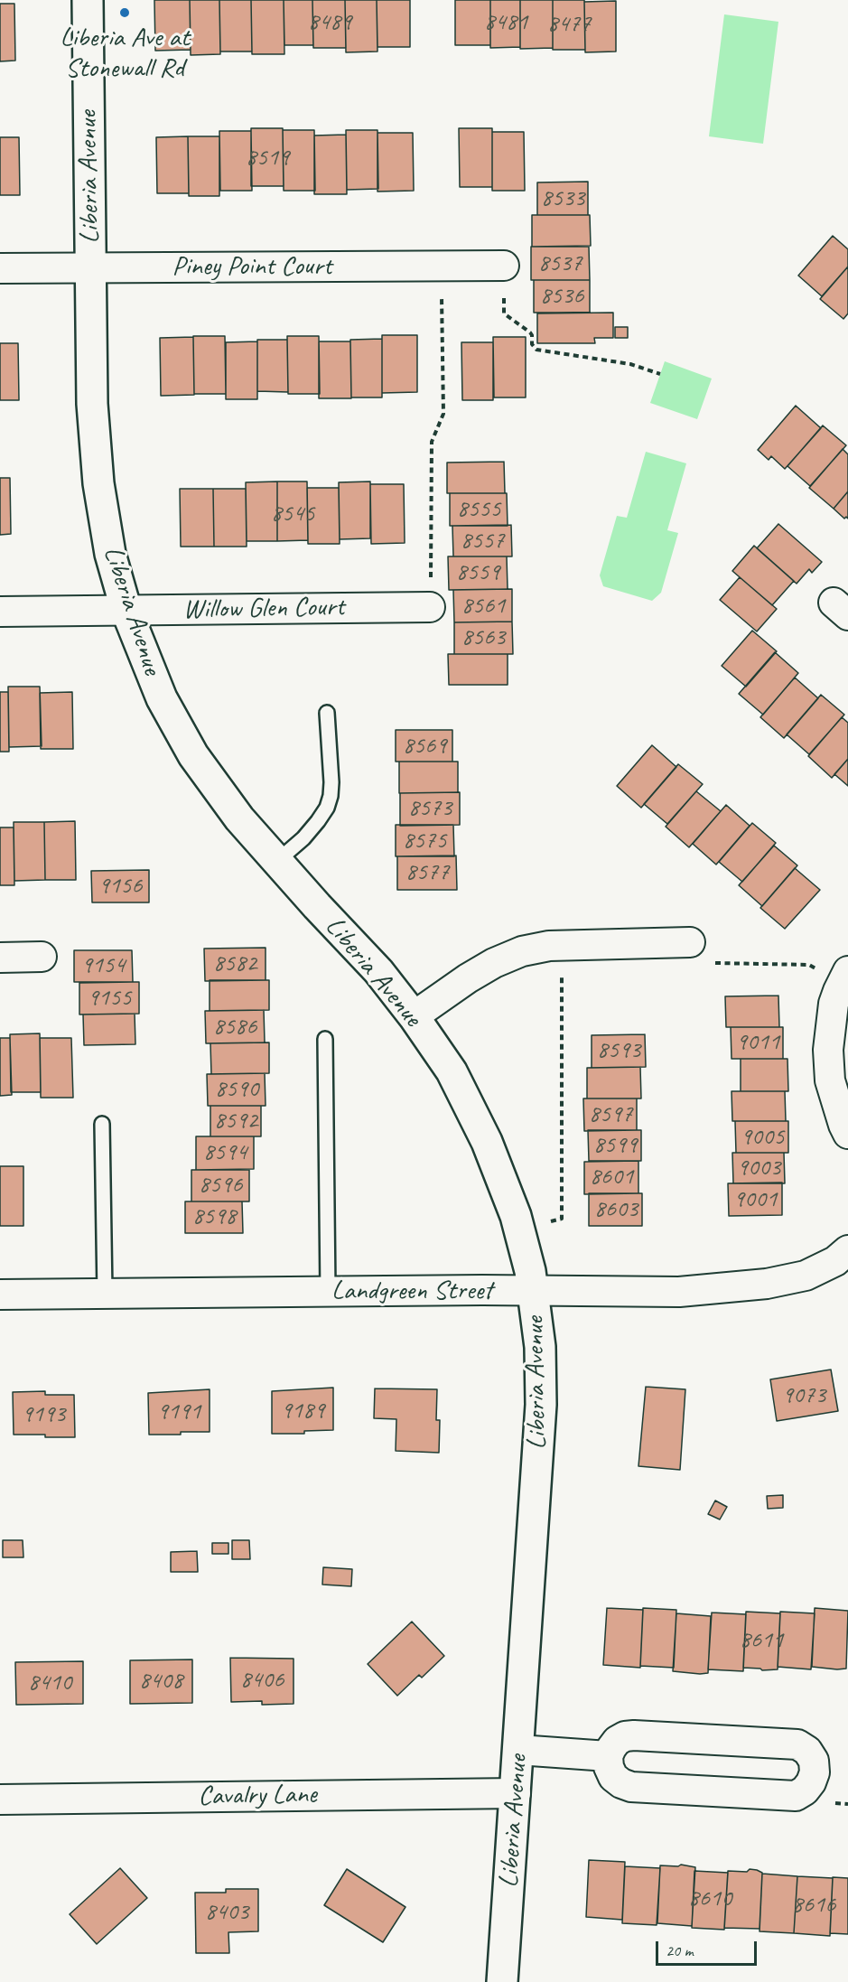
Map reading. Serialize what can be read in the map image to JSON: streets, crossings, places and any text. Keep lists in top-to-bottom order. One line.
{"streets":{"main road":["Liberia Avenue"],"street":["Piney Point Court","Willow Glen Court","Landgreen Street","Cavalry Lane"]},"crossings":[["Liberia Avenue","Piney Point Court"],["Liberia Avenue","Willow Glen Court"],["Liberia Avenue","Landgreen Street"],["Liberia Avenue","Cavalry Lane"]],"places":["Liberia Ave at Stonewall Rd"],"house_numbers":["8489","8481","8477","8519","8533","8537","8536","8555","8545","8557","8559","8561","8563","8569","8573","8575","8577","9156","8582","9154","9155","8586","9011","8593","8590","8597","8592","9005","8599","8594","9003","8601","8596","9001","8603","8598","9073","9189","9191","9193","8611","8406","8408","8410","8610","8616","8403"],"scale_bar":"20 m"}
